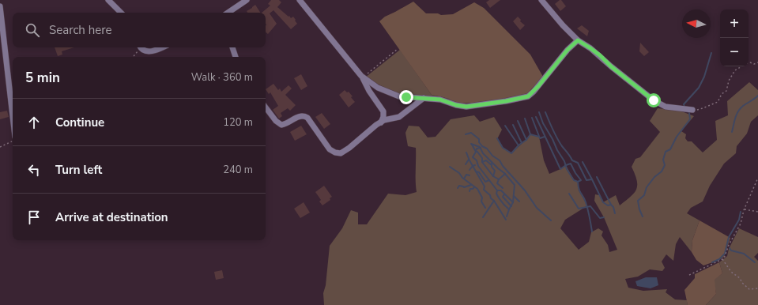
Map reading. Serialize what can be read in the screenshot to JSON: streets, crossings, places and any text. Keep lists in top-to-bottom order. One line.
{"north":"left","page":{"map_buttons":["+","−"],"search":"Search here","heading":["5 min","Walk · 360 m"],"list":[["Continue","120 m"],["Turn left","240 m"],"Arrive at destination"]}}
